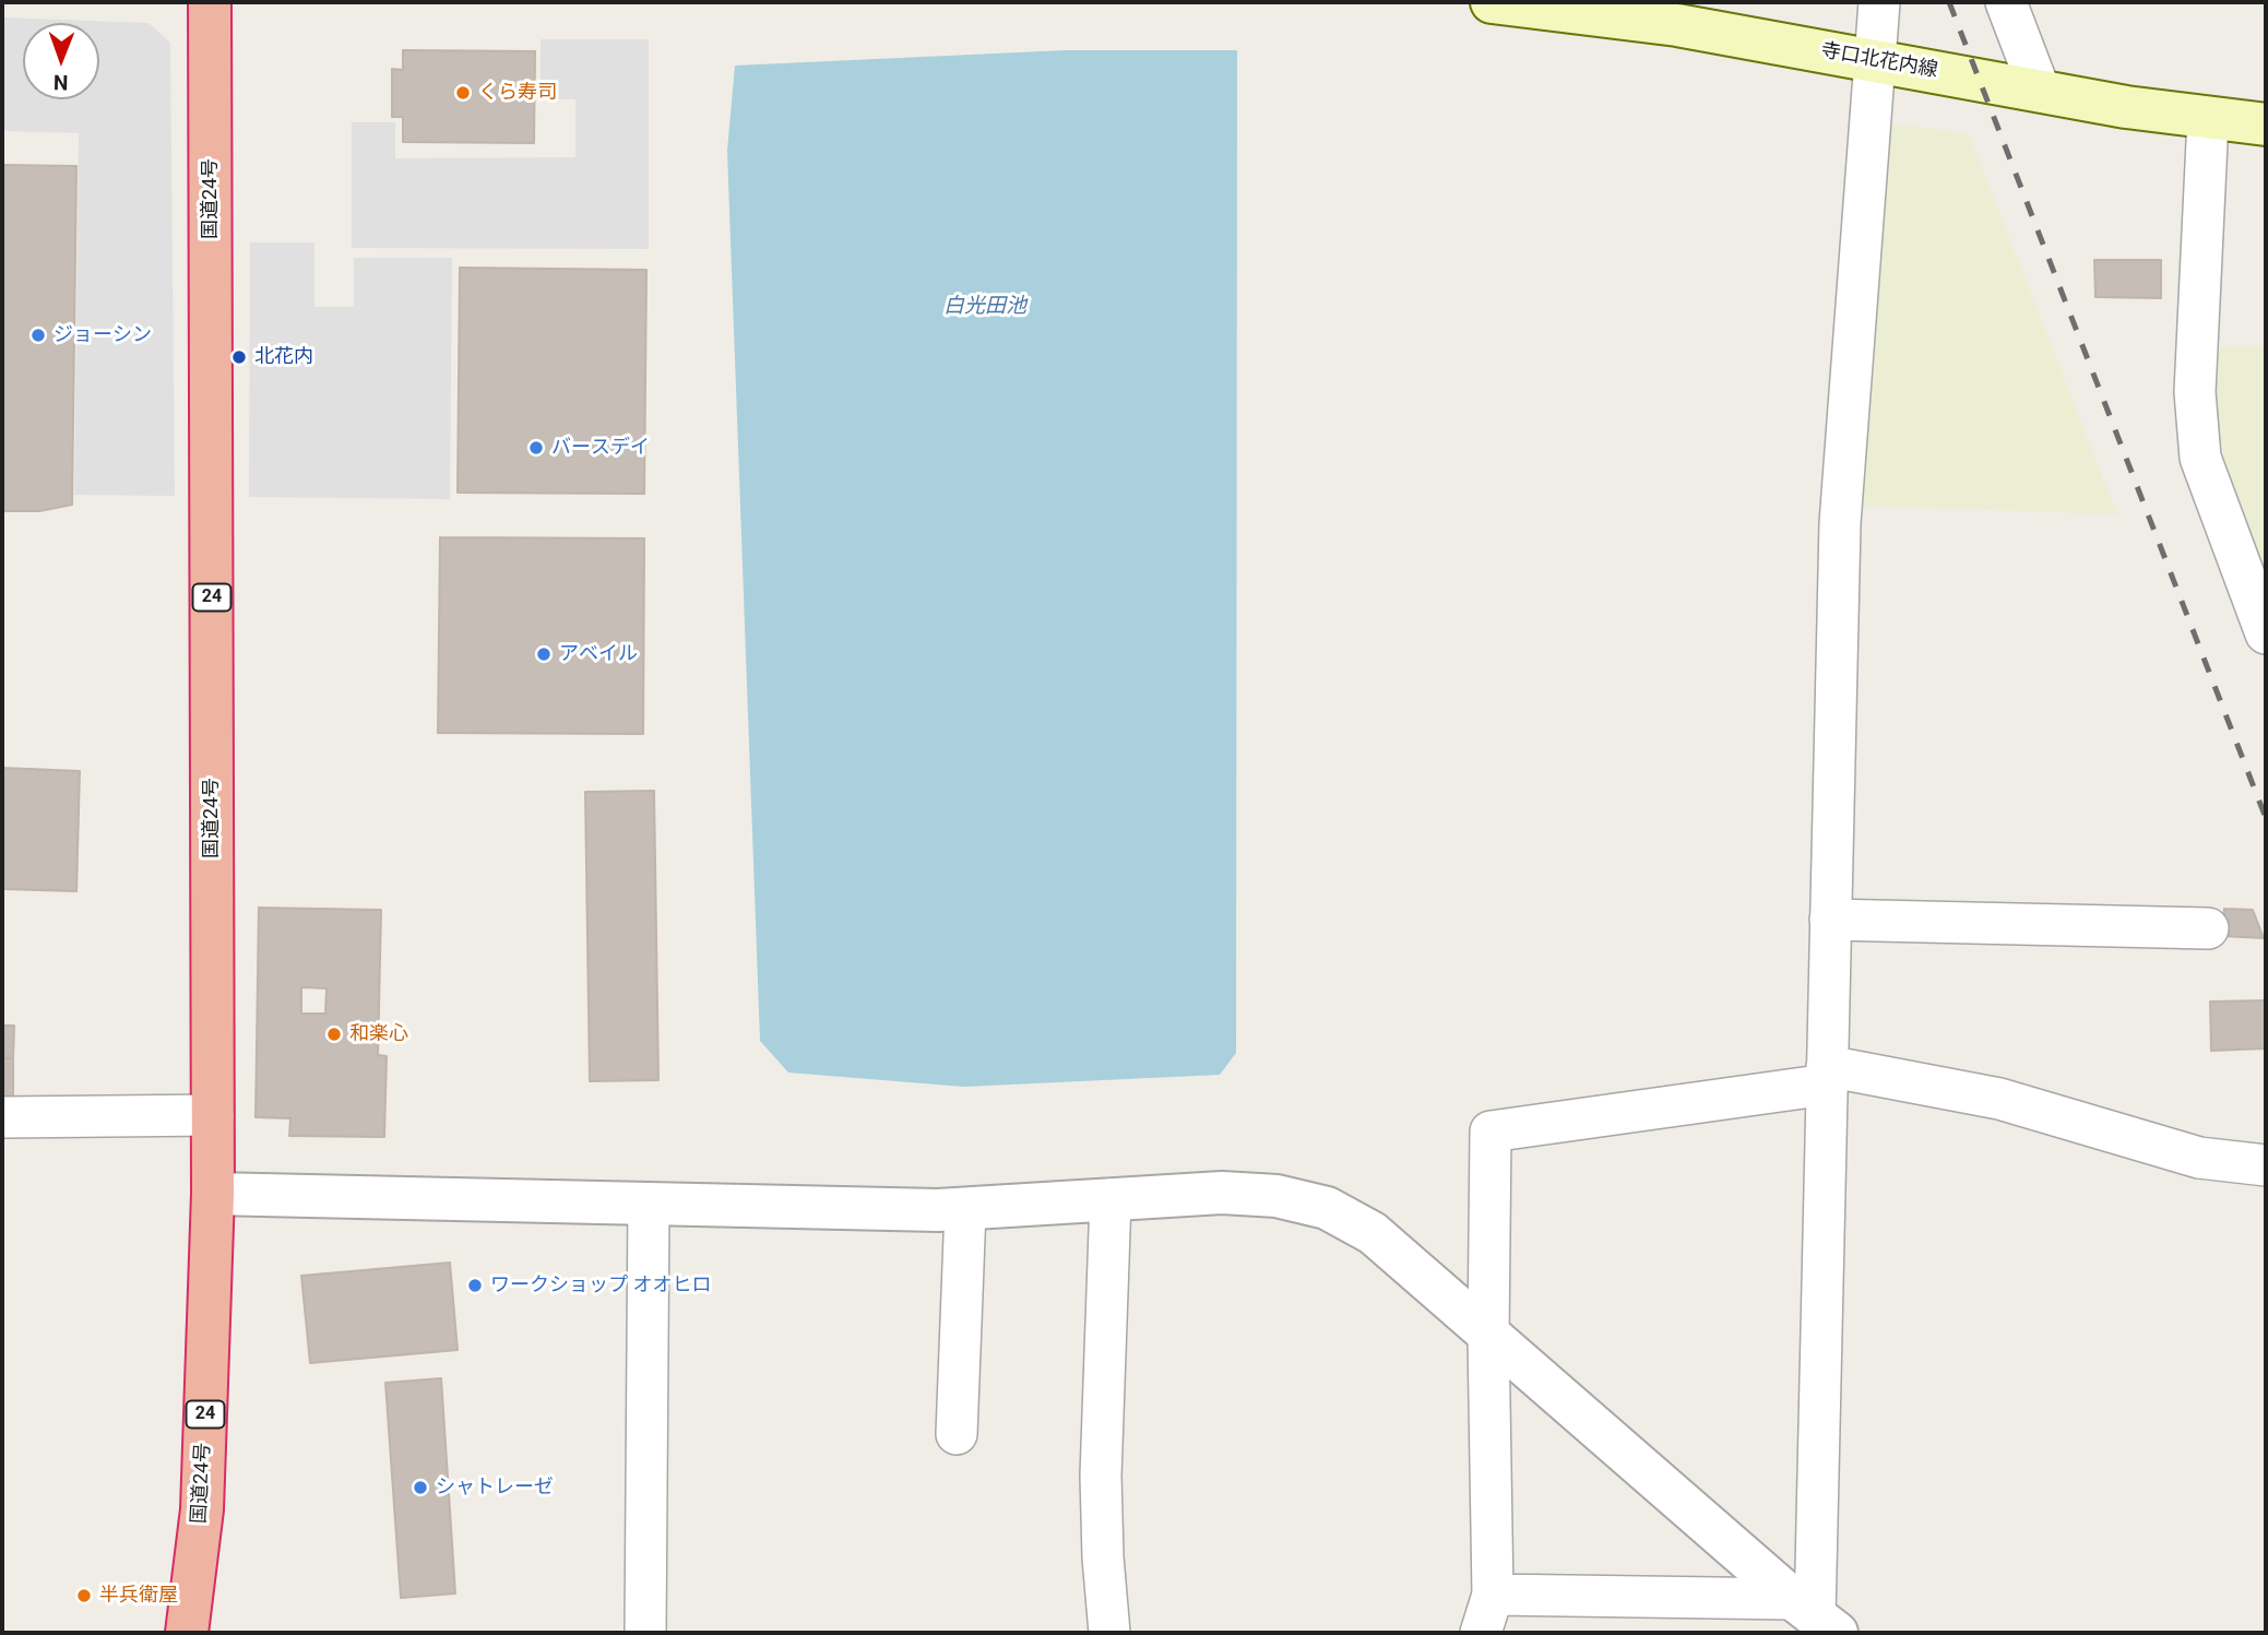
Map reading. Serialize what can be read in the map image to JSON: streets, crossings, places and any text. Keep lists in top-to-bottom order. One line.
{"streets":{"highway":["国道24号","24"],"main road":["寺口北花内線"]},"water":["白光田池"],"places":["くら寿司","ジョーシン","北花内","バースデイ","アベイル","和楽心","ワークショップ オオヒロ","シャトレーゼ","半兵衛屋"],"north":"bottom"}
